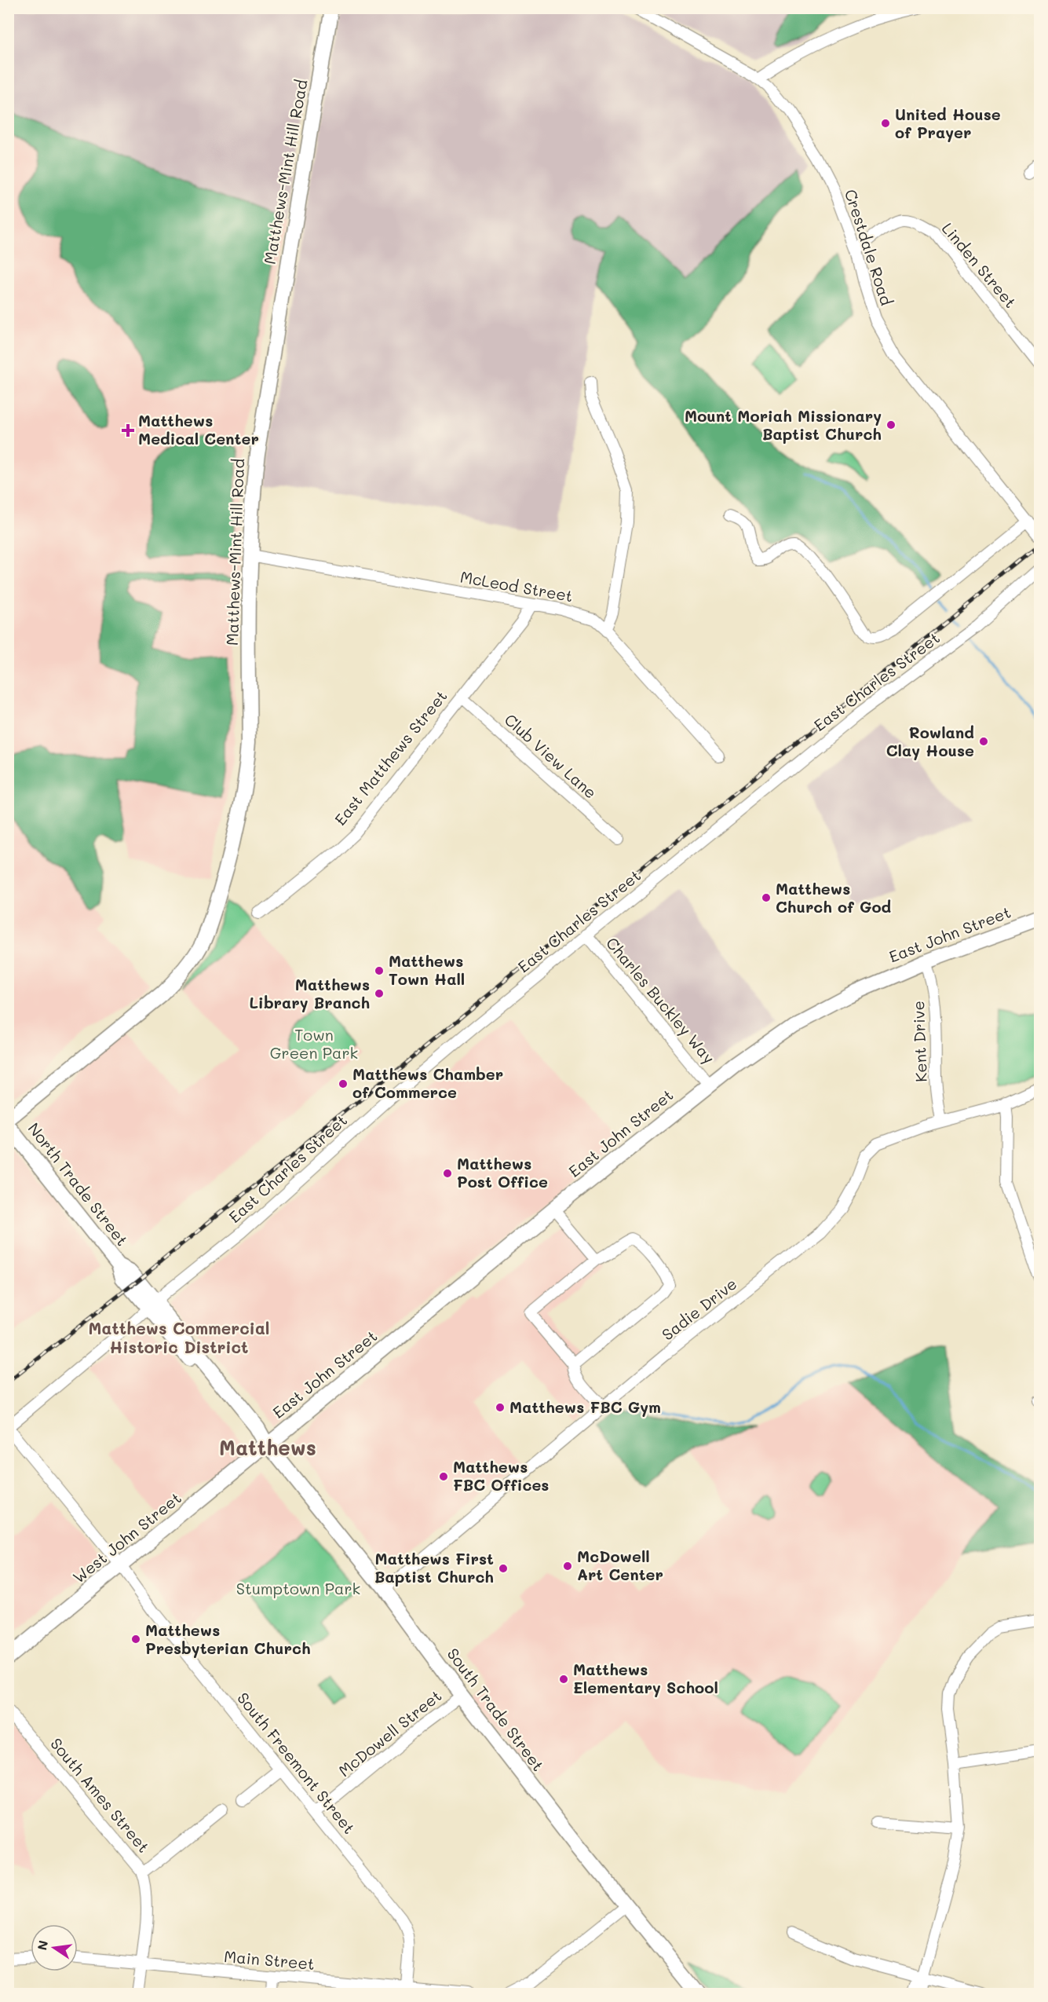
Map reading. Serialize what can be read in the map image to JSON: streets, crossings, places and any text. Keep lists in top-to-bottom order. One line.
{"streets":{"main road":["Matthews-Mint Hill Road","East John Street","North Trade Street","West John Street","South Trade Street"],"street":["Crestdale Road","Linden Street","McLeod Street","East Charles Street","Club View Lane","East Matthews Street","Charles Buckley Way","Kent Drive","Sadie Drive","McDowell Street","South Freemont Street","South Ames Street","Main Street"]},"crossings":[["Matthews-Mint Hill Road","McLeod Street"],["Crestdale Road","Linden Street"],["McLeod Street","East Matthews Street"],["East Charles Street","Charles Buckley Way"],["East Charles Street","North Trade Street"],["East Charles Street","South Freemont Street"],["Club View Lane","East Matthews Street"],["East John Street","Charles Buckley Way"],["East John Street","Kent Drive"],["East John Street","North Trade Street"],["East John Street","West John Street"],["East John Street","South Trade Street"],["Kent Drive","Sadie Drive"],["North Trade Street","West John Street"],["North Trade Street","South Trade Street"],["Sadie Drive","South Trade Street"],["West John Street","South Trade Street"],["West John Street","South Freemont Street"],["South Trade Street","McDowell Street"],["McDowell Street","South Freemont Street"],["South Freemont Street","Main Street"],["South Ames Street","Main Street"]],"districts":["Matthews Commercial Historic District","Matthews"],"parks":["Town Green Park","Stumptown Park"],"places":{"other":["United House of Prayer","Mount Moriah Missionary Baptist Church","Rowland Clay House","Matthews Church of God","Matthews Town Hall","Matthews Library Branch","Matthews Chamber of Commerce","Matthews Post Office","Matthews FBC Gym","Matthews FBC Offices","McDowell Art Center","Matthews First Baptist Church","Matthews Presbyterian Church","Matthews Elementary School"],"health":["Matthews Medical Center"]},"north":"left"}
